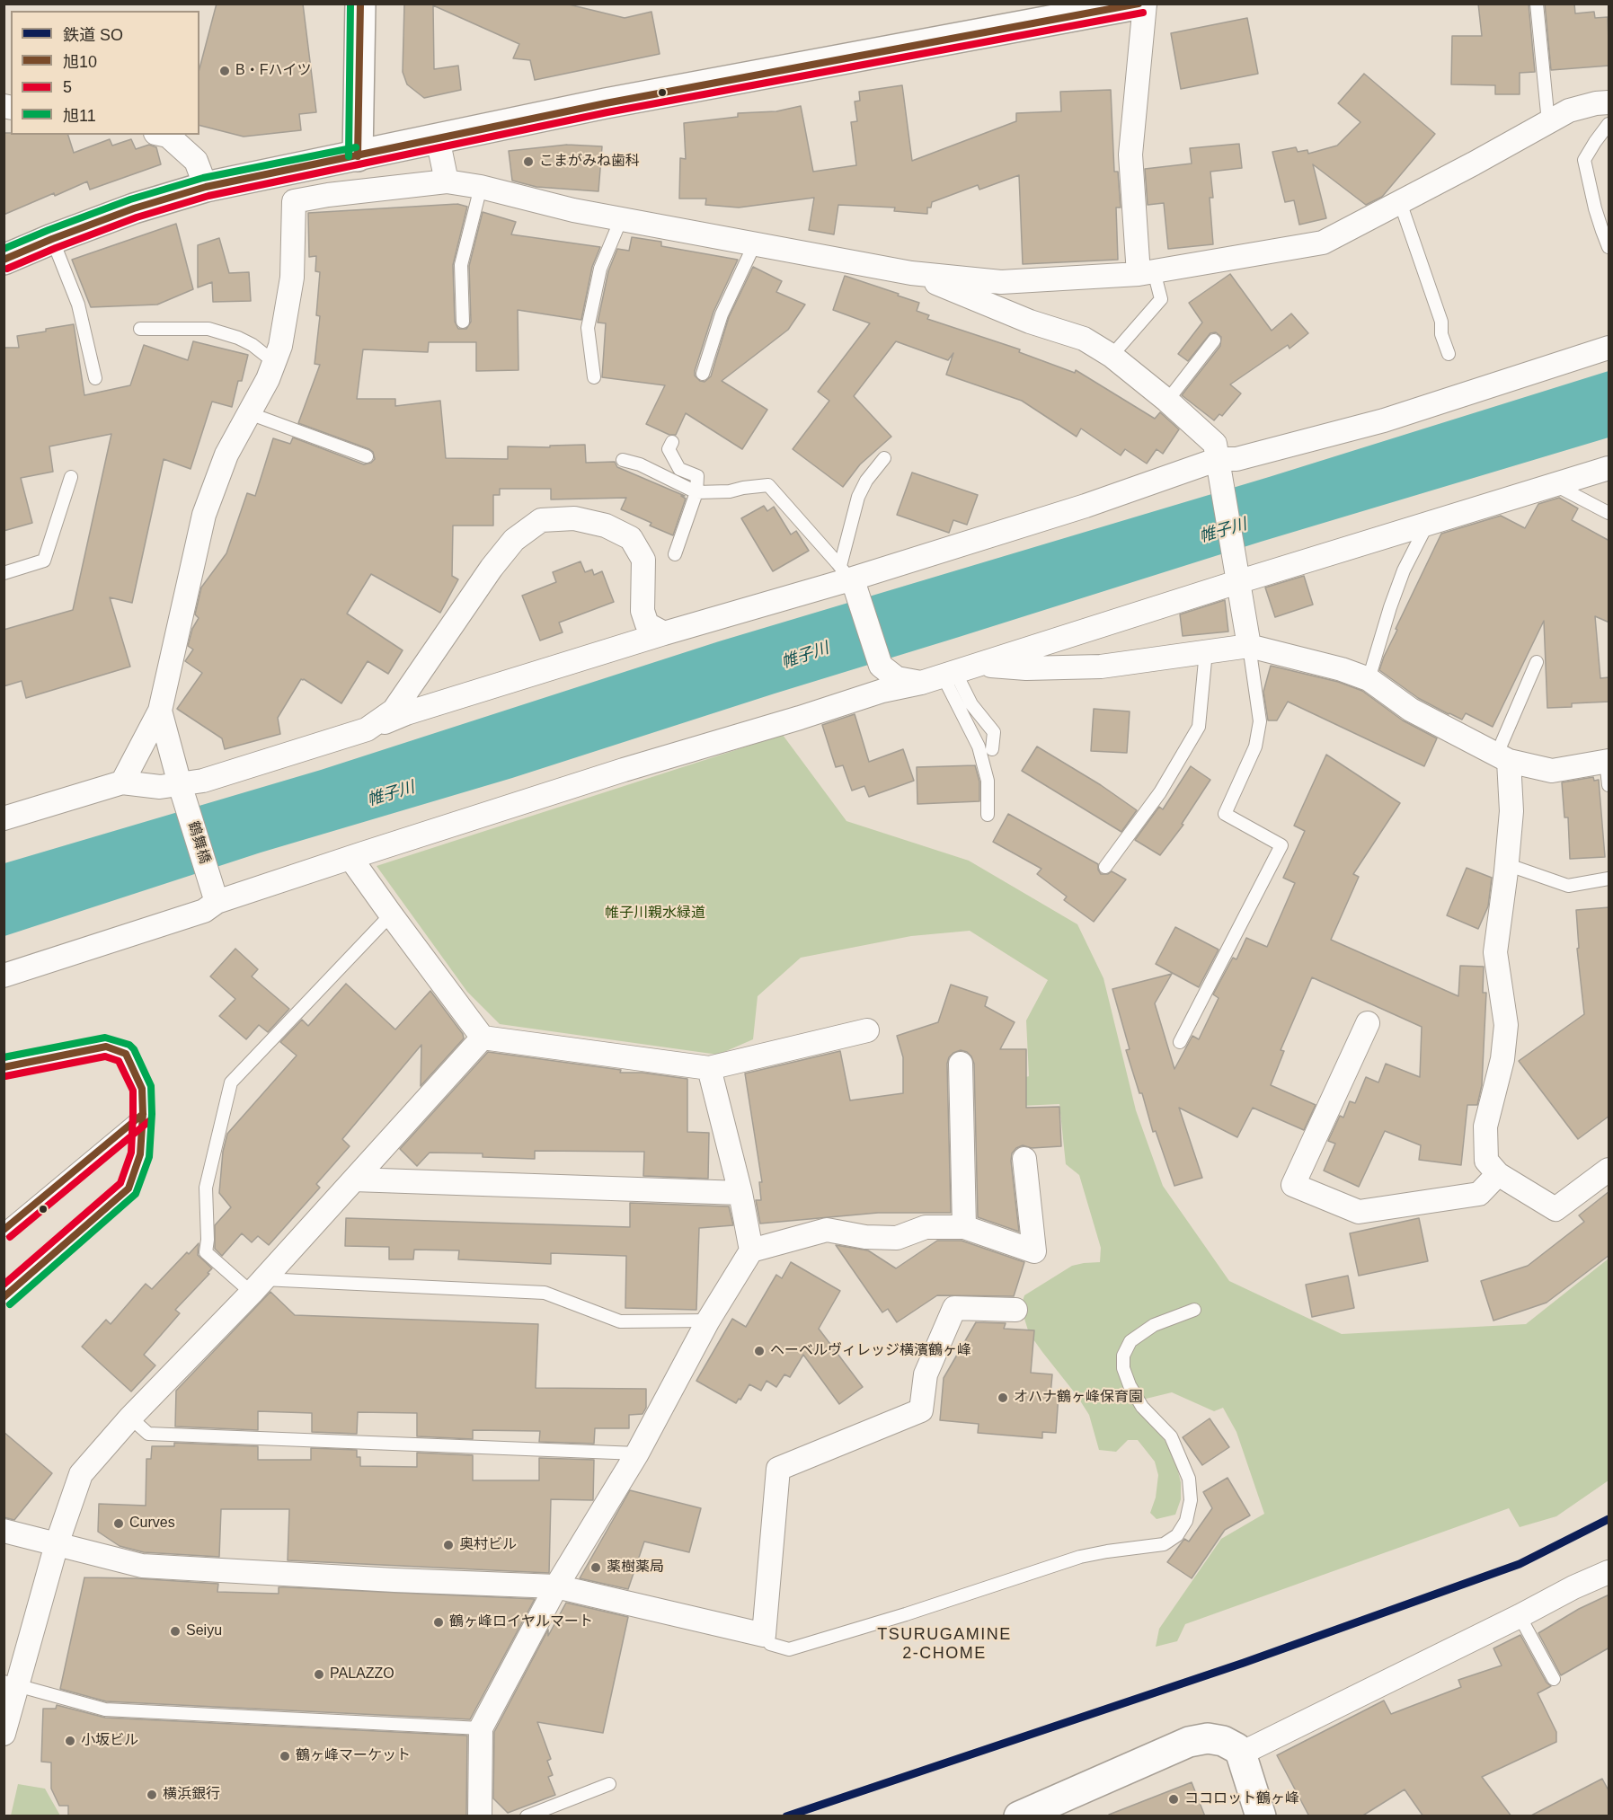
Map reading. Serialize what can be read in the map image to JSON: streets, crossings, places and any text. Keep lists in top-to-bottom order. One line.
{"streets":{"street":["鶴舞橋"]},"districts":["TSURUGAMINE 2-CHOME"],"water":["帷子川"],"parks":["帷子川親水緑道"],"places":["B・Fハイツ","こまがみね歯科","ヘーベルヴィレッジ横濱鶴ヶ峰","オハナ鶴ヶ峰保育園","Curves","奥村ビル","薬樹薬局","鶴ヶ峰ロイヤルマート","Seiyu","PALAZZO","小坂ビル","鶴ヶ峰マーケット","横浜銀行","ココロット鶴ヶ峰"],"lines":["transit line 旭10","transit line 旭11","transit line 5","rail line SO"],"legend":["鉄道 SO","旭10","5","旭11"]}
